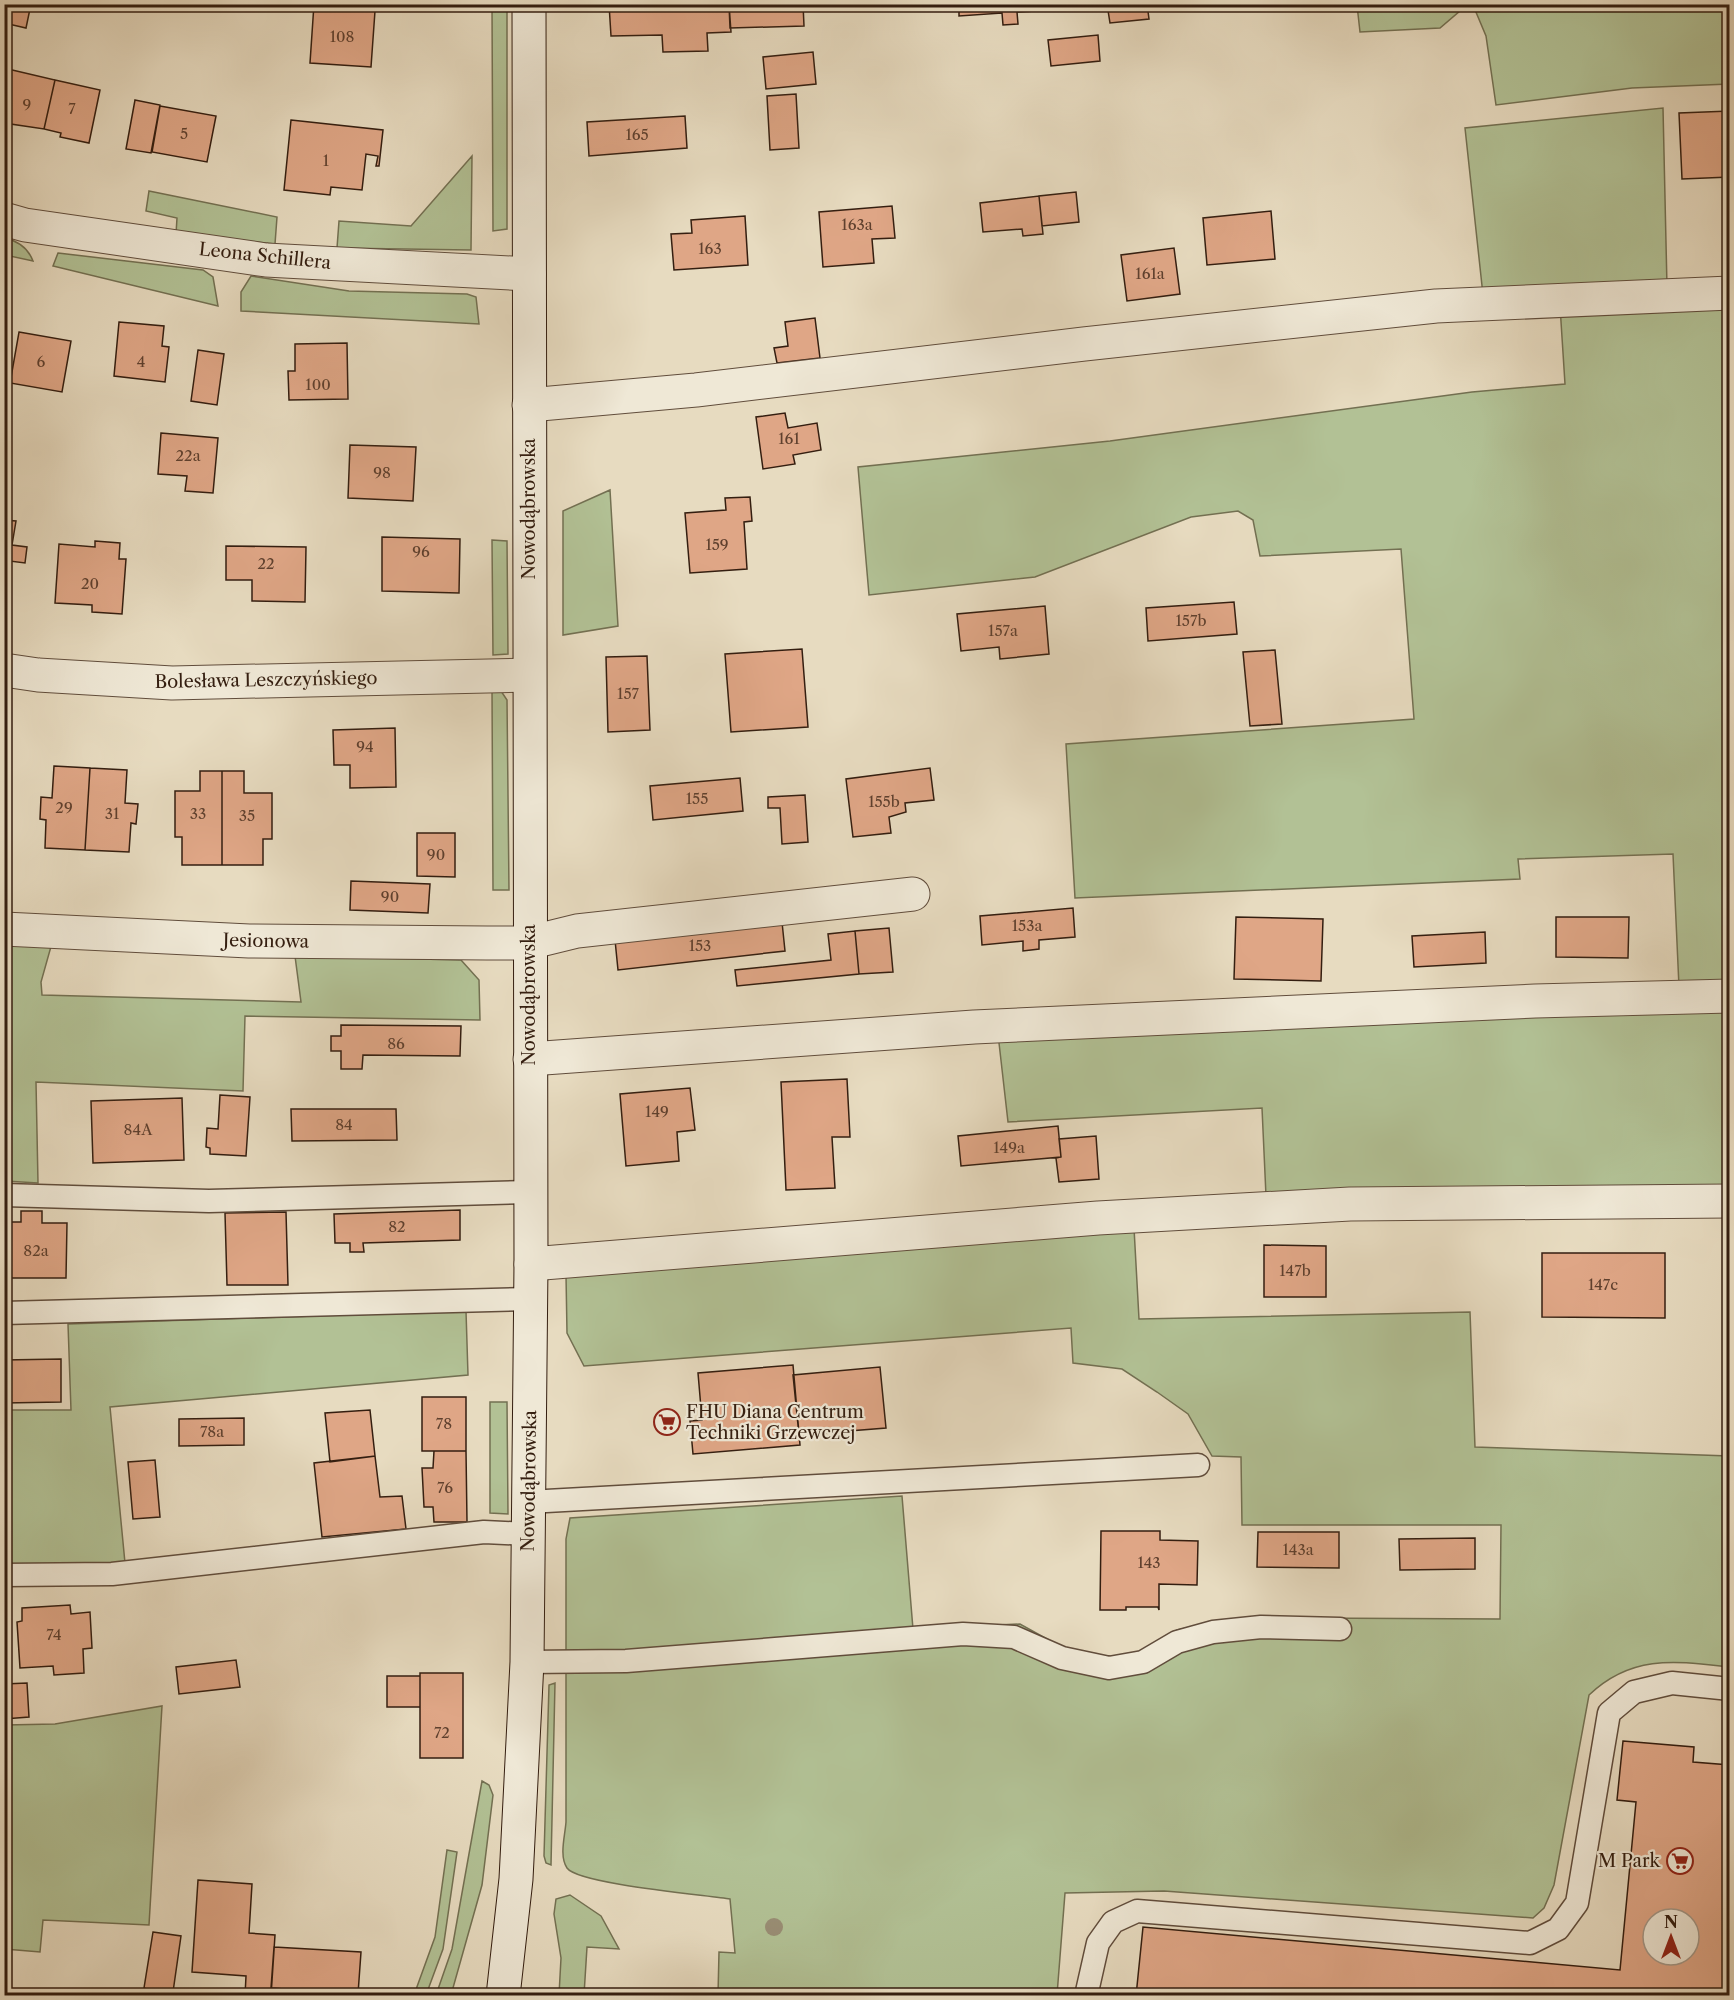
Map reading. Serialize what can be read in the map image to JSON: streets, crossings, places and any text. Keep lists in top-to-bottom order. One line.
{"streets":{"street":["Leona Schillera","Nowodąbrowska","Bolesława Leszczyńskiego","Jesionowa"]},"crossings":[["Leona Schillera","Nowodąbrowska"],["Nowodąbrowska","Bolesława Leszczyńskiego"],["Nowodąbrowska","Jesionowa"]],"places":{"supermarket":["FHU Diana Centrum Techniki Grzewczej","M Park"]},"house_numbers":["108","9","7","5","165","1","163a","163","161a","6","4","100","161","22a","98","159","96","22","20","157b","157a","157","94","155","155b","29","31","33","35","90","90","153a","153","86","149","84","84A","149a","82","82a","147b","147c","78","78a","76","143a","143","74","72"],"north":"top"}
